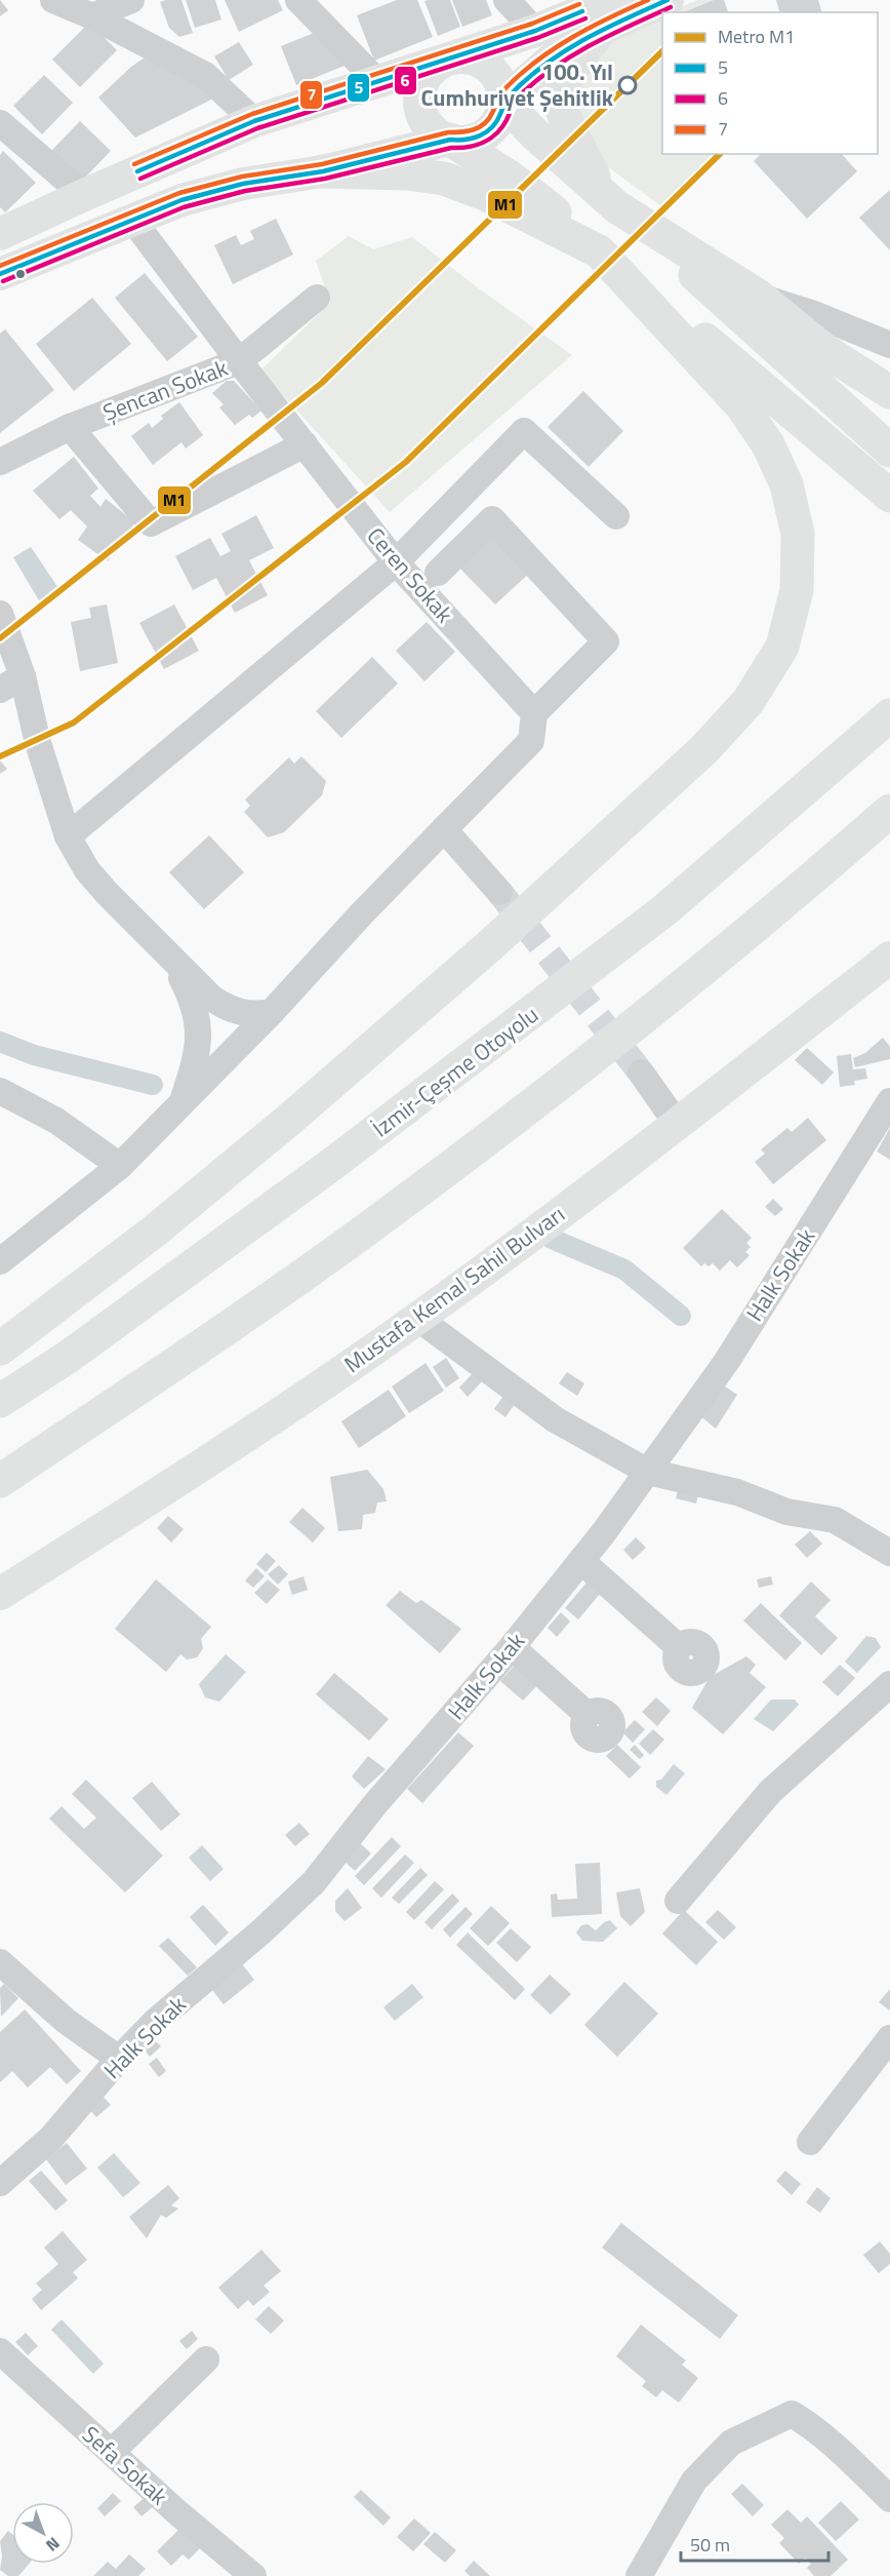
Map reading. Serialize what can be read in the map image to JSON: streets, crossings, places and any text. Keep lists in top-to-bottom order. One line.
{"streets":{"highway":["İzmir-Çeşme Otoyolu"],"main road":["Mustafa Kemal Sahil Bulvarı"],"street":["Şencan Sokak","Ceren Sokak","Halk Sokak","Sefa Sokak"]},"crossings":[["Şencan Sokak","Ceren Sokak"]],"places":["100. Yıl Cumhuriyet Şehitlik"],"lines":["transit line 5","transit line 7","transit line 6","metro line M1"],"legend":["Metro M1","5","6","7"],"scale_bar":"50 m","north":"bottom right"}
